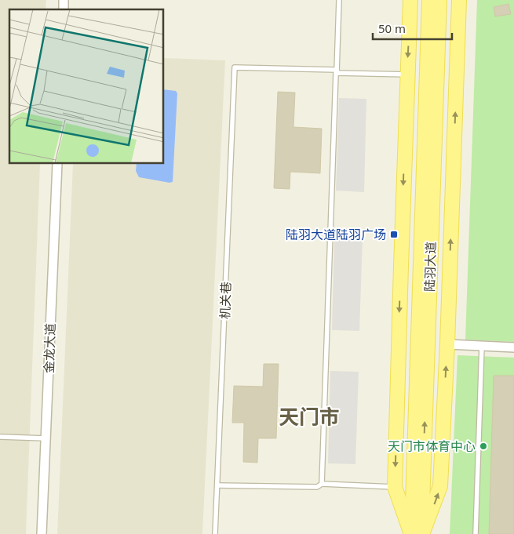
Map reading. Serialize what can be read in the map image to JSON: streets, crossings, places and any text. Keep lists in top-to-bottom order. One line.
{"streets":{"main road":["陆羽大道"],"street":["金龙大道"],"lane":["机关巷"]},"districts":["天门市"],"places":{"transit":["陆羽大道陆羽广场"],"other":["天门市体育中心"]},"scale_bar":"50 m"}
